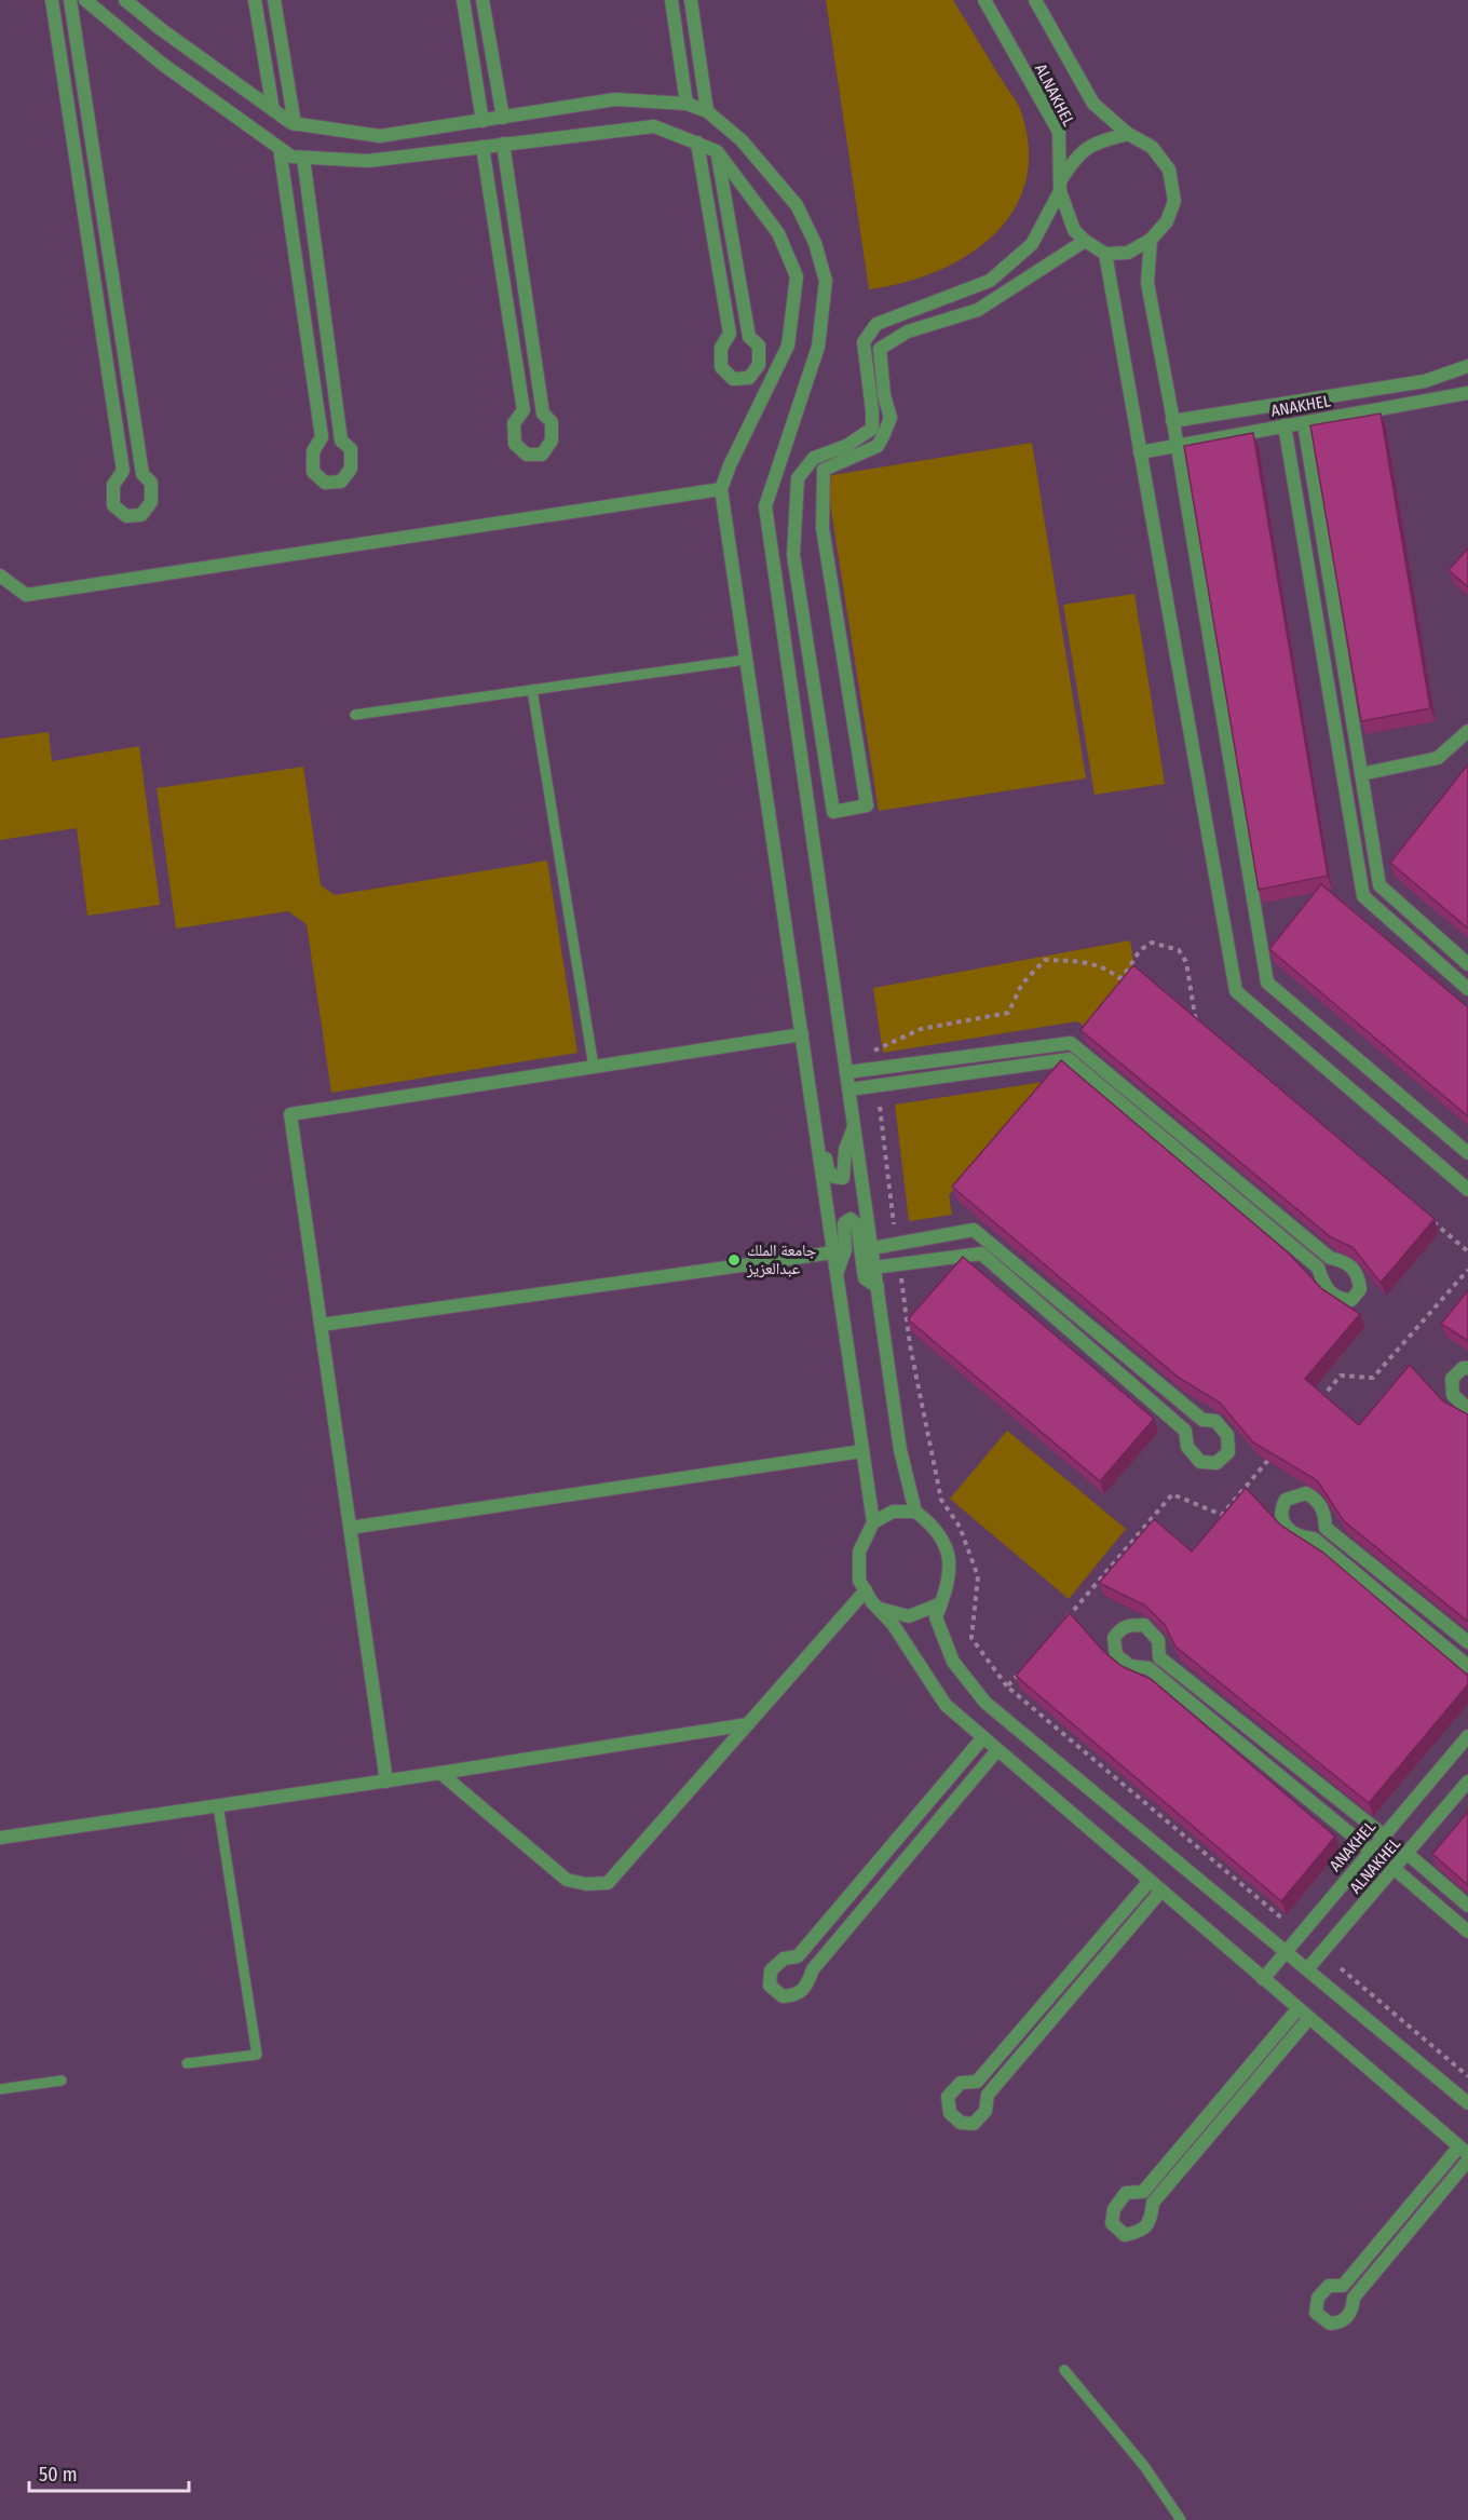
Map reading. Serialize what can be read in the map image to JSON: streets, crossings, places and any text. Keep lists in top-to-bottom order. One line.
{"streets":{"street":["ALNAKHEL","ANAKHEL"]},"places":["جامعة الملك عبدالعزيز"],"scale_bar":"50 m"}
